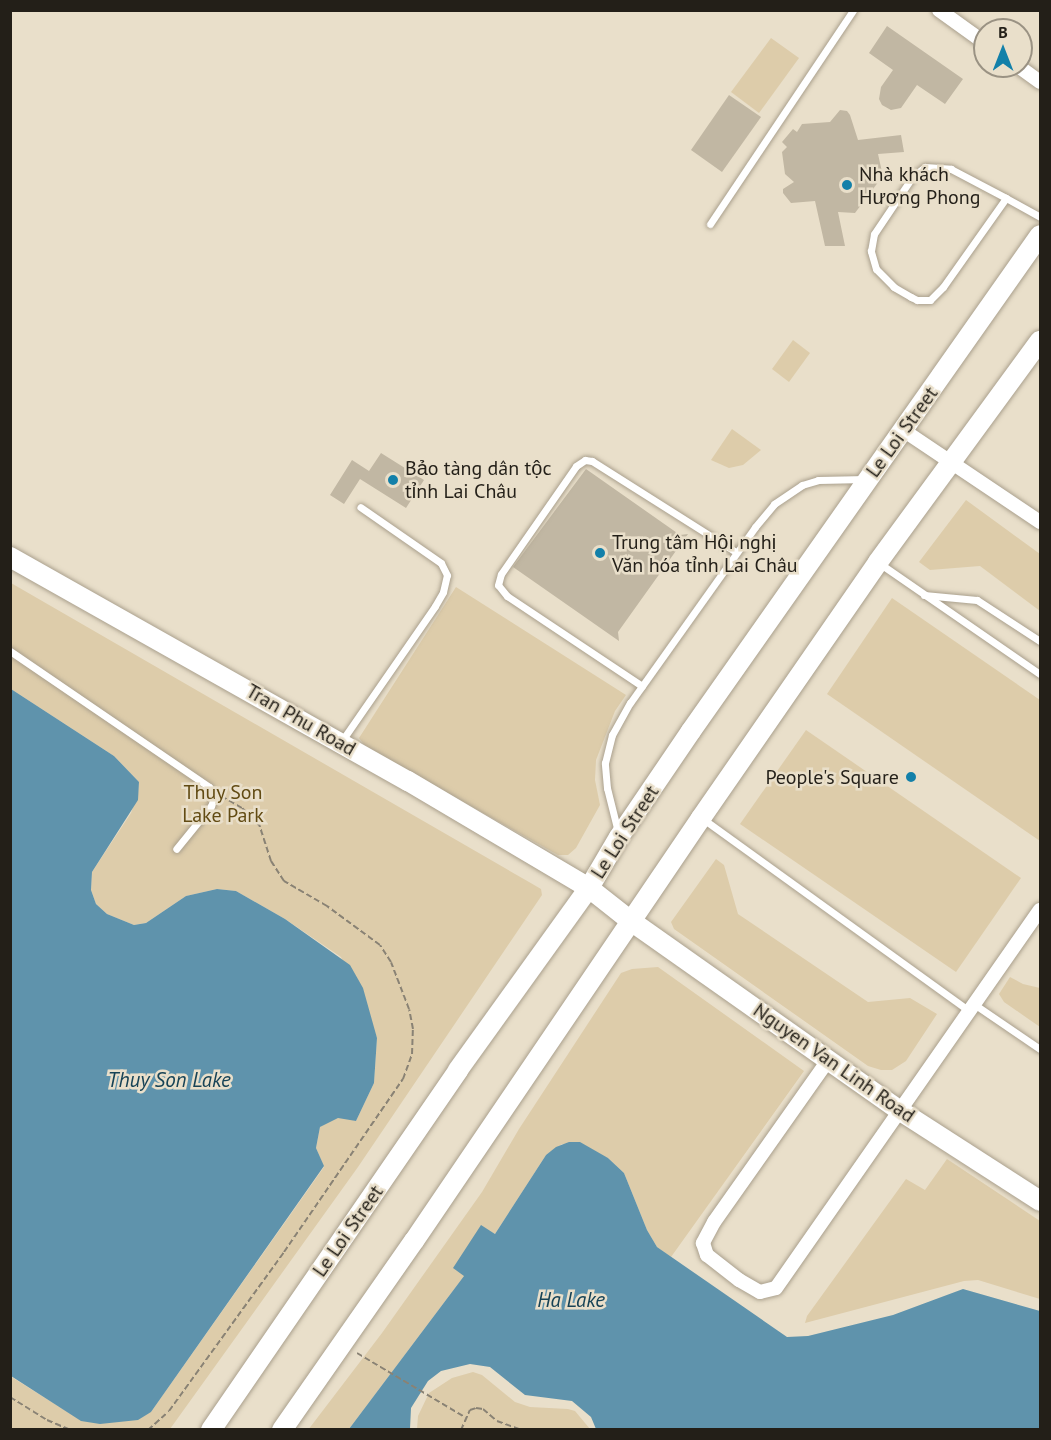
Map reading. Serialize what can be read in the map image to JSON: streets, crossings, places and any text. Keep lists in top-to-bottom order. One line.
{"streets":{"main road":["Le Loi Street","Tran Phu Road","Nguyen Van Linh Road"]},"crossings":[["Le Loi Street","Tran Phu Road"],["Tran Phu Road","Nguyen Van Linh Road"]],"water":["Thuy Son Lake","Ha Lake"],"parks":["Thuy Son Lake Park"],"places":["Nhà khách Hương Phong","Bảo tàng dân tộc tỉnh Lai Châu","Trung tâm Hội nghị Văn hóa tỉnh Lai Châu","People's Square"],"north":"top"}
